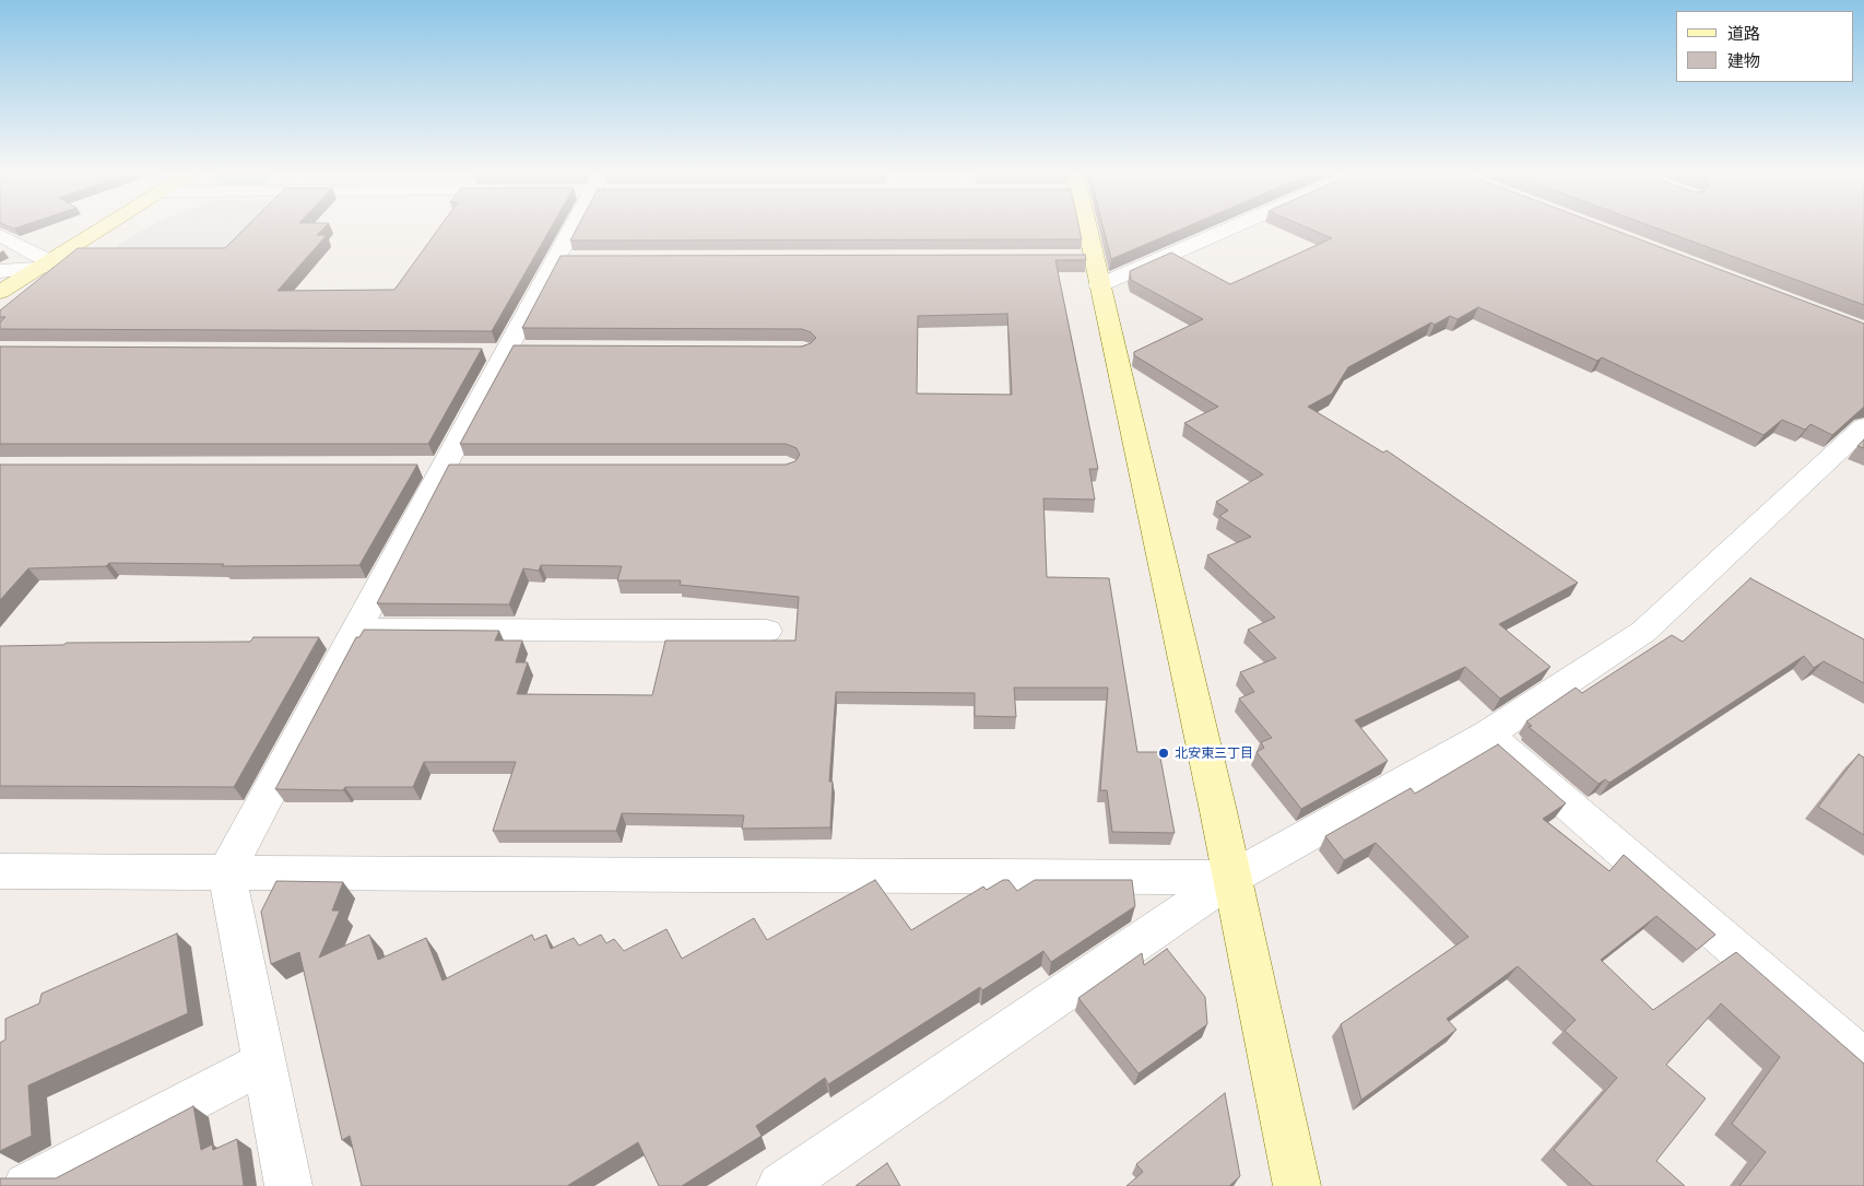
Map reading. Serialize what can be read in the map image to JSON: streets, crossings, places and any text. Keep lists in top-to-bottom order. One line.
{"places":["北安東三丁目"],"legend":["道路","建物"]}
